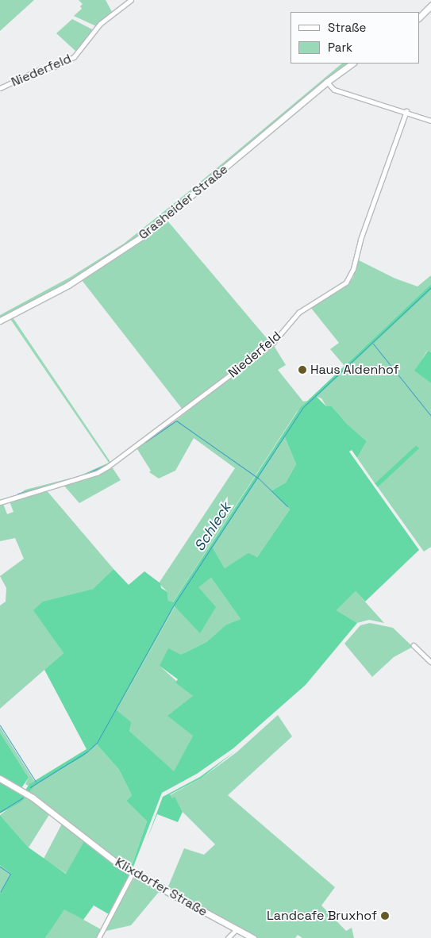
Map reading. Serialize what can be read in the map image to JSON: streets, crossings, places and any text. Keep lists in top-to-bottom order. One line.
{"streets":{"street":["Niederfeld","Grasheider Straße","Klixdorfer Straße"]},"water":["Schleck"],"places":["Haus Aldenhof","Landcafe Bruxhof"],"legend":["Straße","Park"]}
